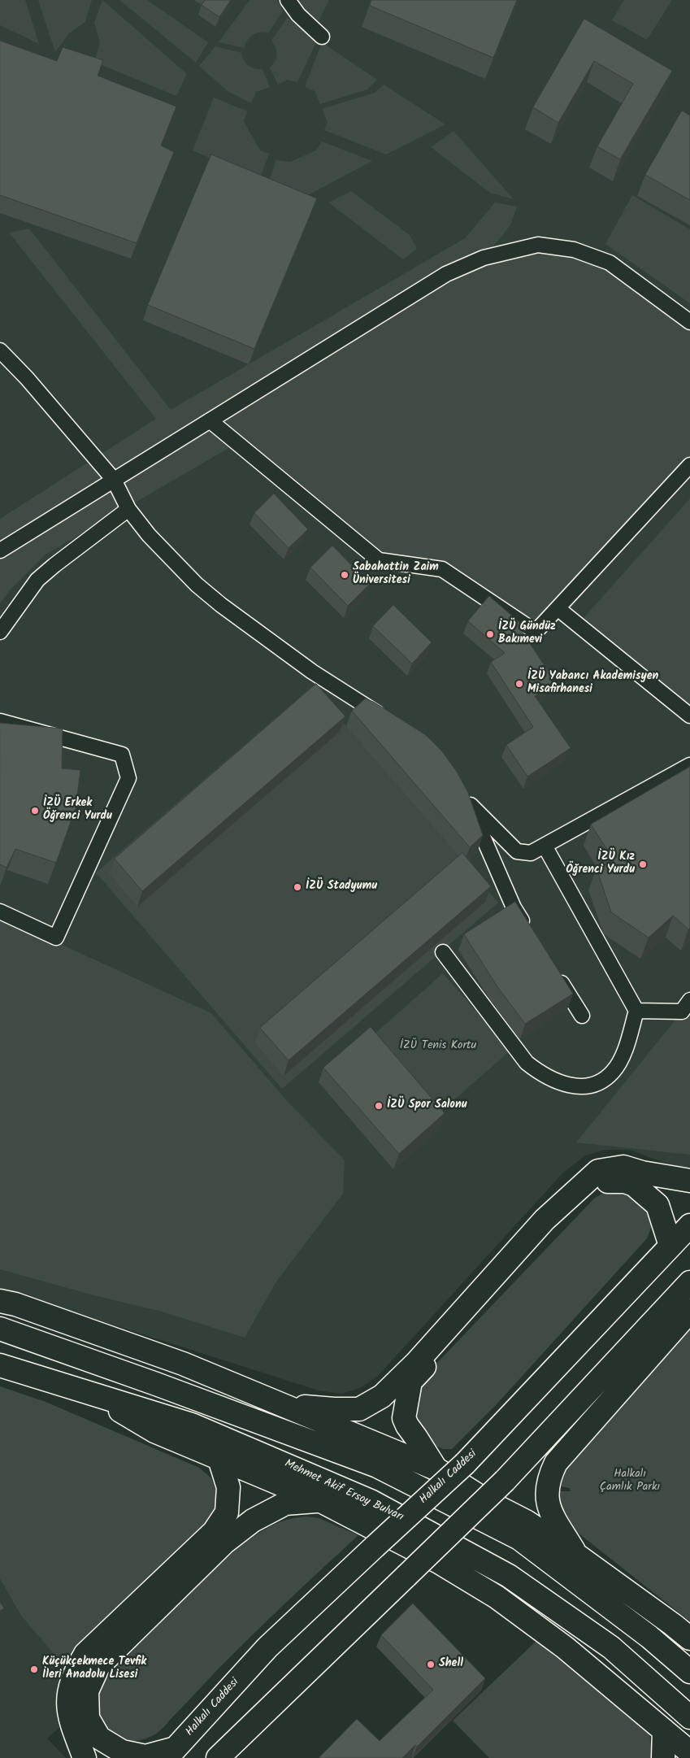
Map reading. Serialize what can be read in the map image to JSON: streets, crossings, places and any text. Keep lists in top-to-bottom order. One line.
{"streets":{"main road":["Halkalı Caddesi","Mehmet Akif Ersoy Bulvarı"]},"parks":["İZÜ Tenis Kortu","Halkalı Çamlık Parkı"],"places":["Sabahattin Zaim Üniversitesi","İZÜ Gündüz Bakımevi","İZÜ Yabancı Akademisyen Misafirhanesi","İZÜ Erkek Öğrenci Yurdu","İZÜ Kız Öğrenci Yurdu","İZÜ Stadyumu","İZÜ Spor Salonu","Shell","Küçükçekmece Tevfik İleri Anadolu Lisesi"]}
